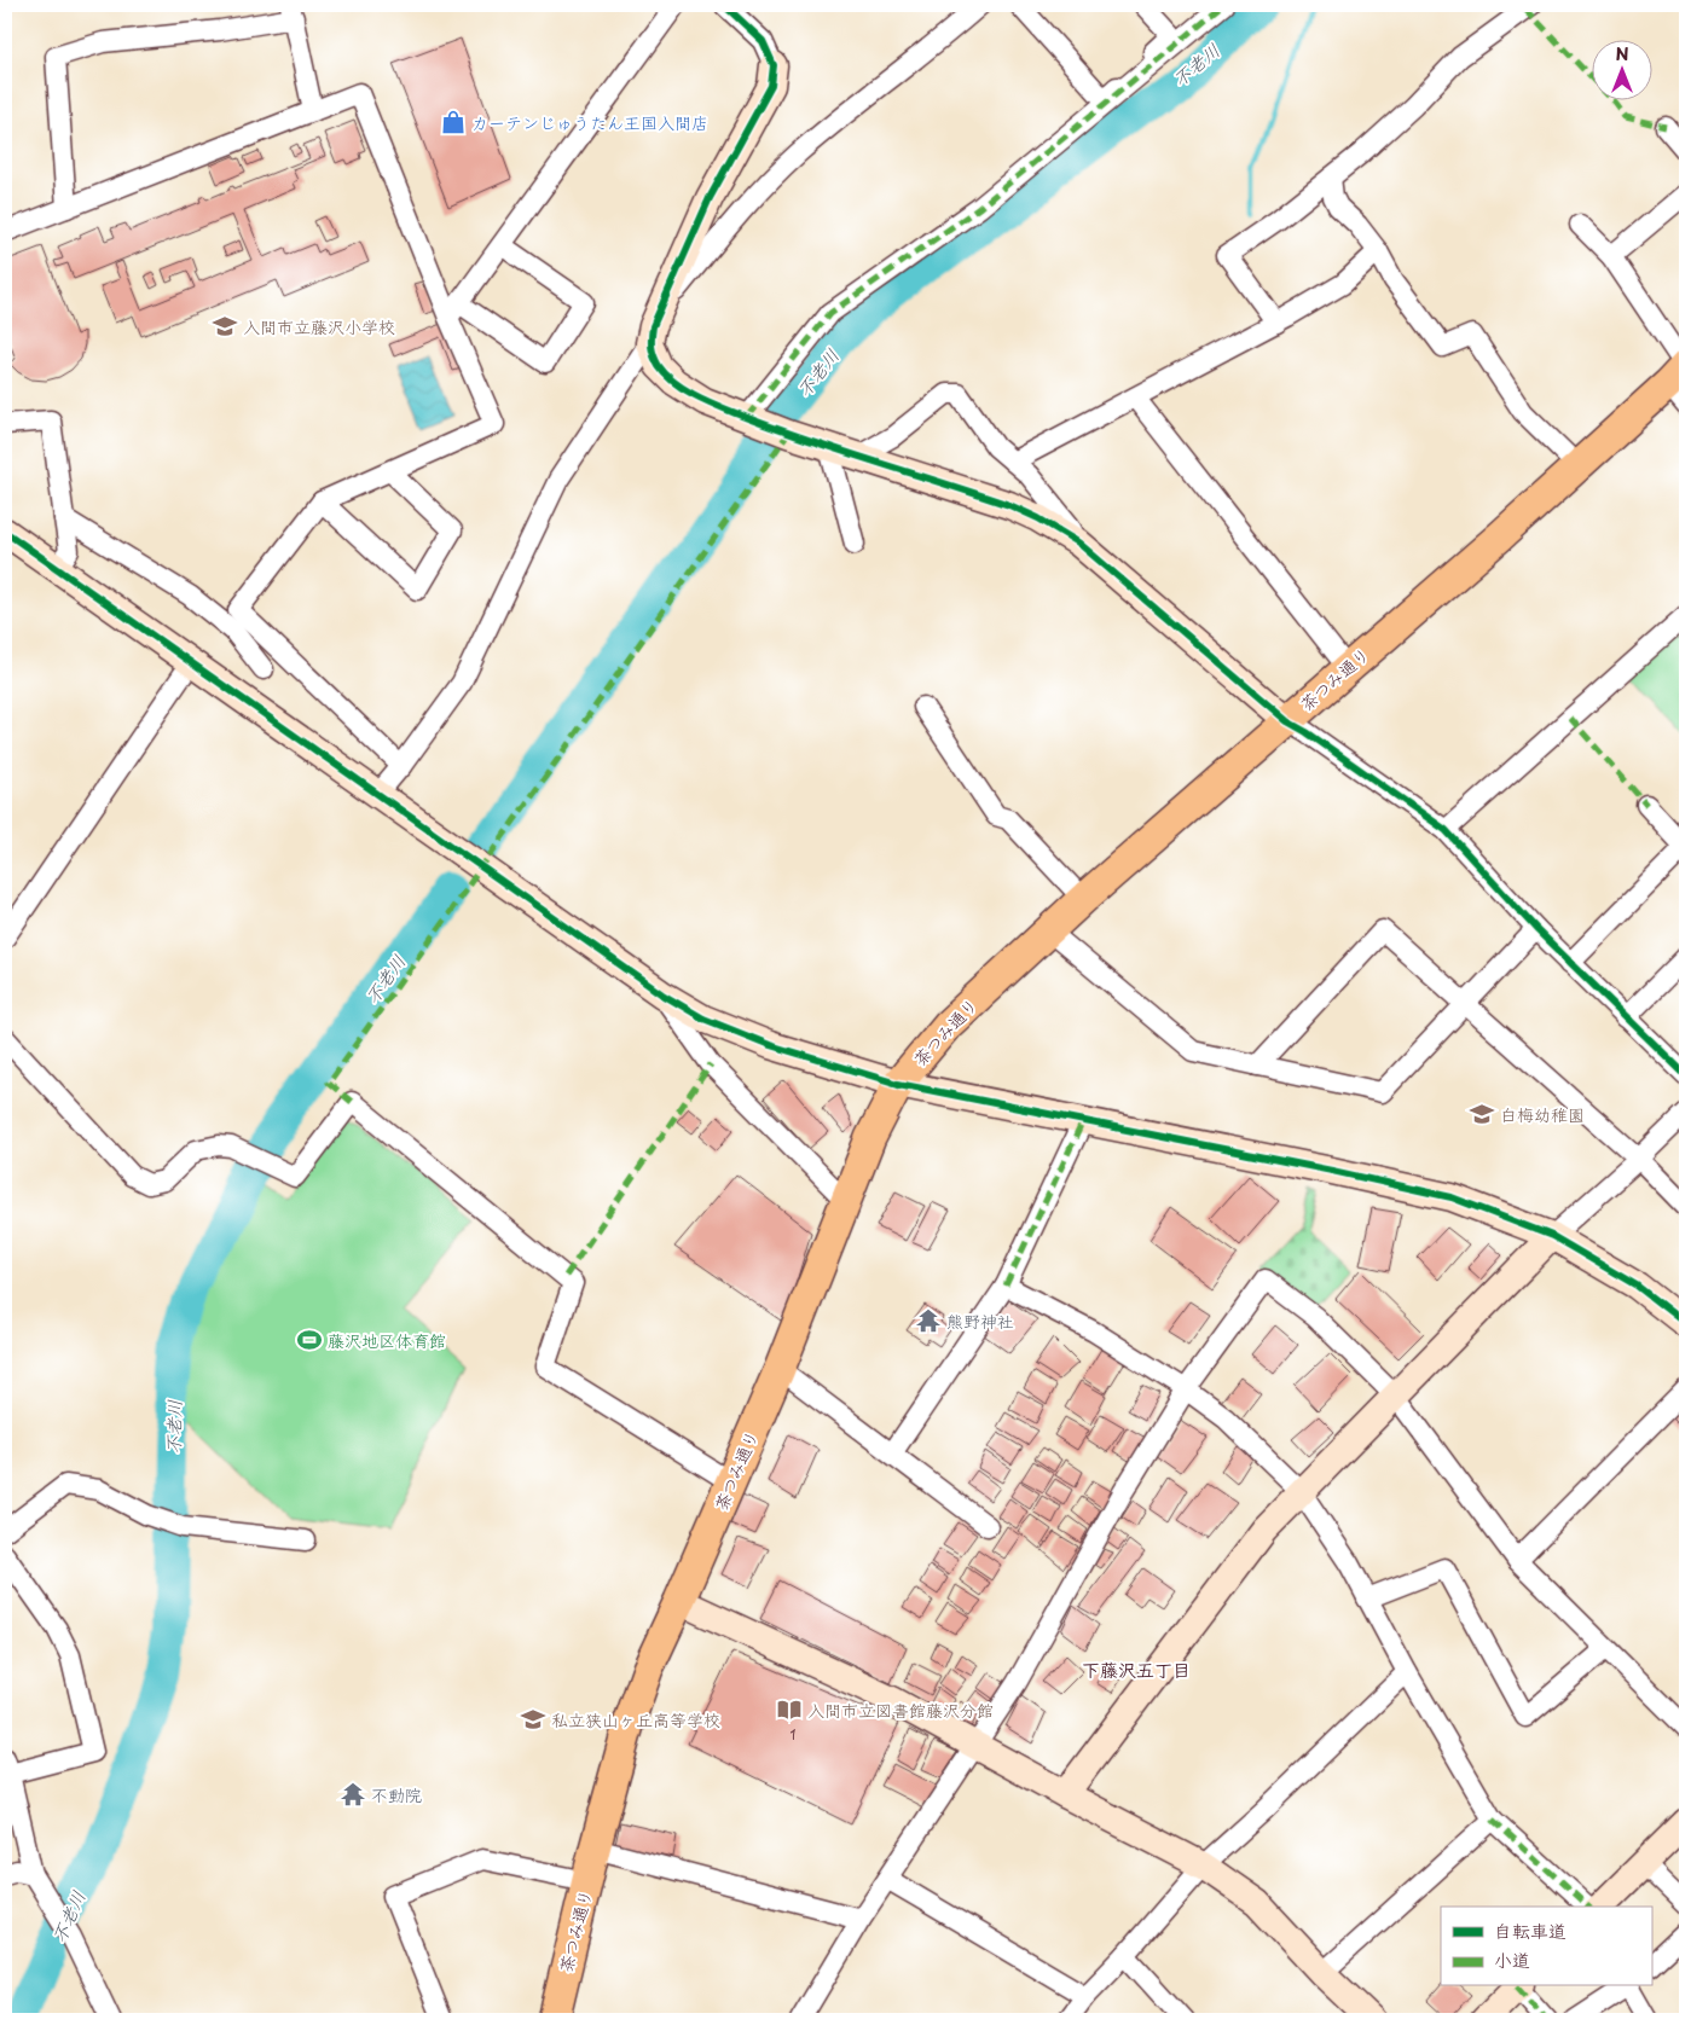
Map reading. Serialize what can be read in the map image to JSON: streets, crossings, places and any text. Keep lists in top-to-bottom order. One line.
{"streets":{"main road":["茶つみ通り"]},"districts":["下藤沢五丁目"],"water":["不老川"],"places":{"shop":["カーテンじゅうたん王国入間店"],"school or university":["入間市立藤沢小学校","白梅幼稚園","私立狭山ヶ丘高等学校"],"temple":["熊野神社","不動院"],"sports":["藤沢地区体育館"],"library":["入間市立図書館藤沢分館"]},"house_numbers":["1"],"legend":["自転車道","小道"],"north":"top"}
